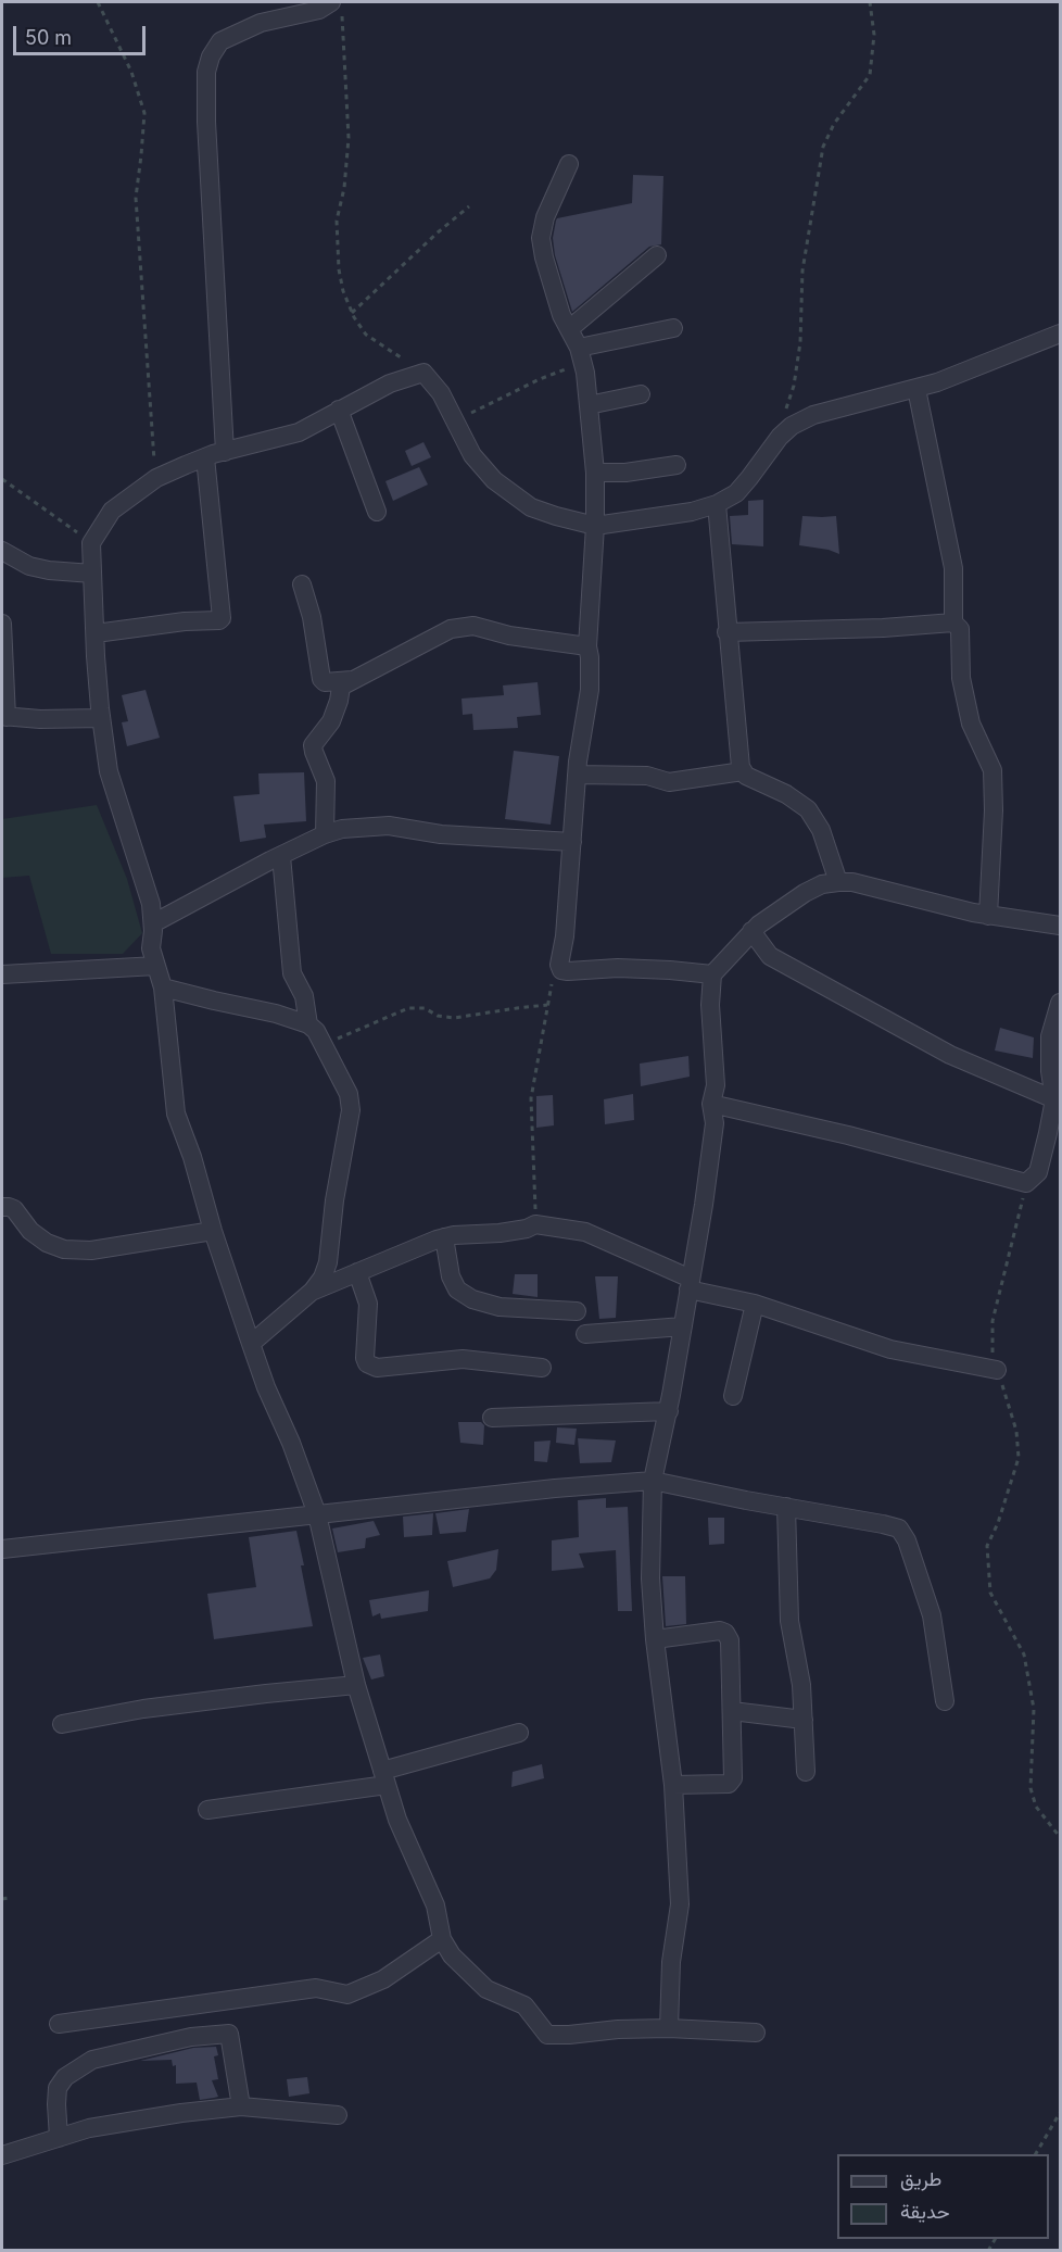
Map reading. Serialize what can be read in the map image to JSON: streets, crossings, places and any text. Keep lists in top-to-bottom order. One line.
{"legend":["طريق","حديقة"],"scale_bar":"50 m"}
